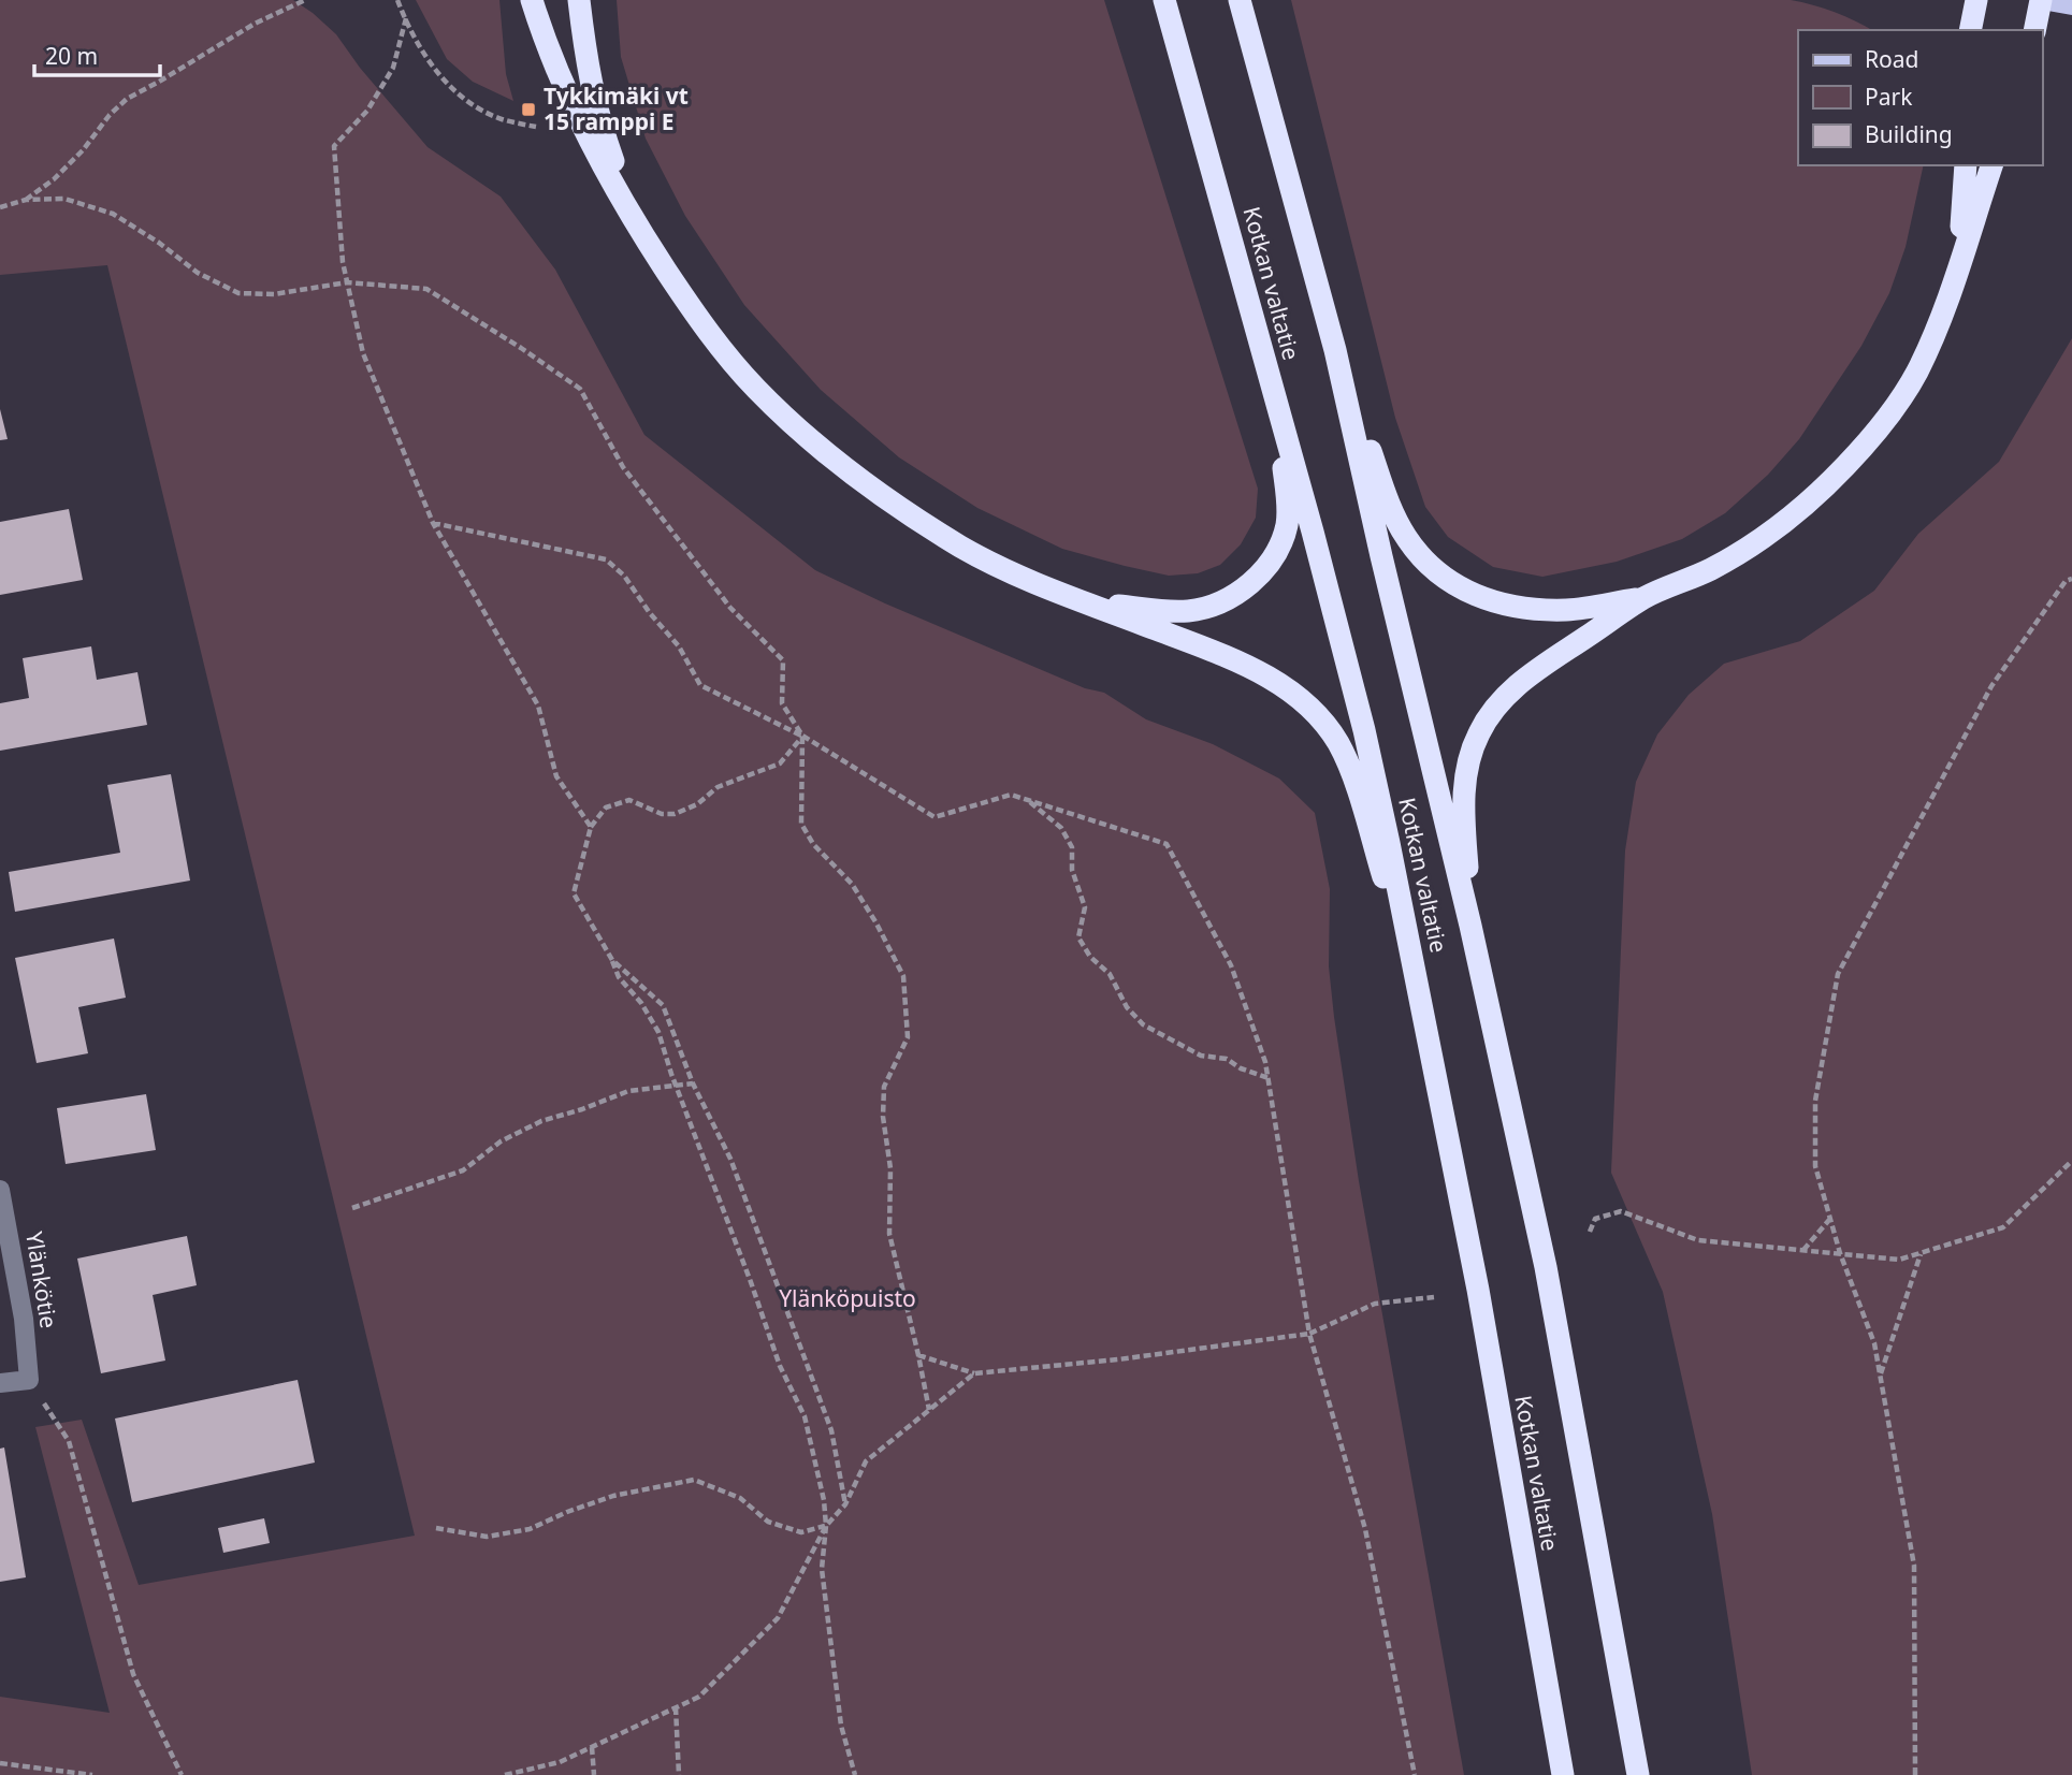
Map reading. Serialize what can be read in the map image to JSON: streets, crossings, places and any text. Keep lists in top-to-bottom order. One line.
{"streets":{"highway":["Kotkan valtatie"],"street":["Ylänkötie"]},"parks":["Ylänköpuisto"],"places":{"transit":["Tykkimäki vt 15 ramppi E"]},"legend":["Road","Park","Building"],"scale_bar":"20 m"}
